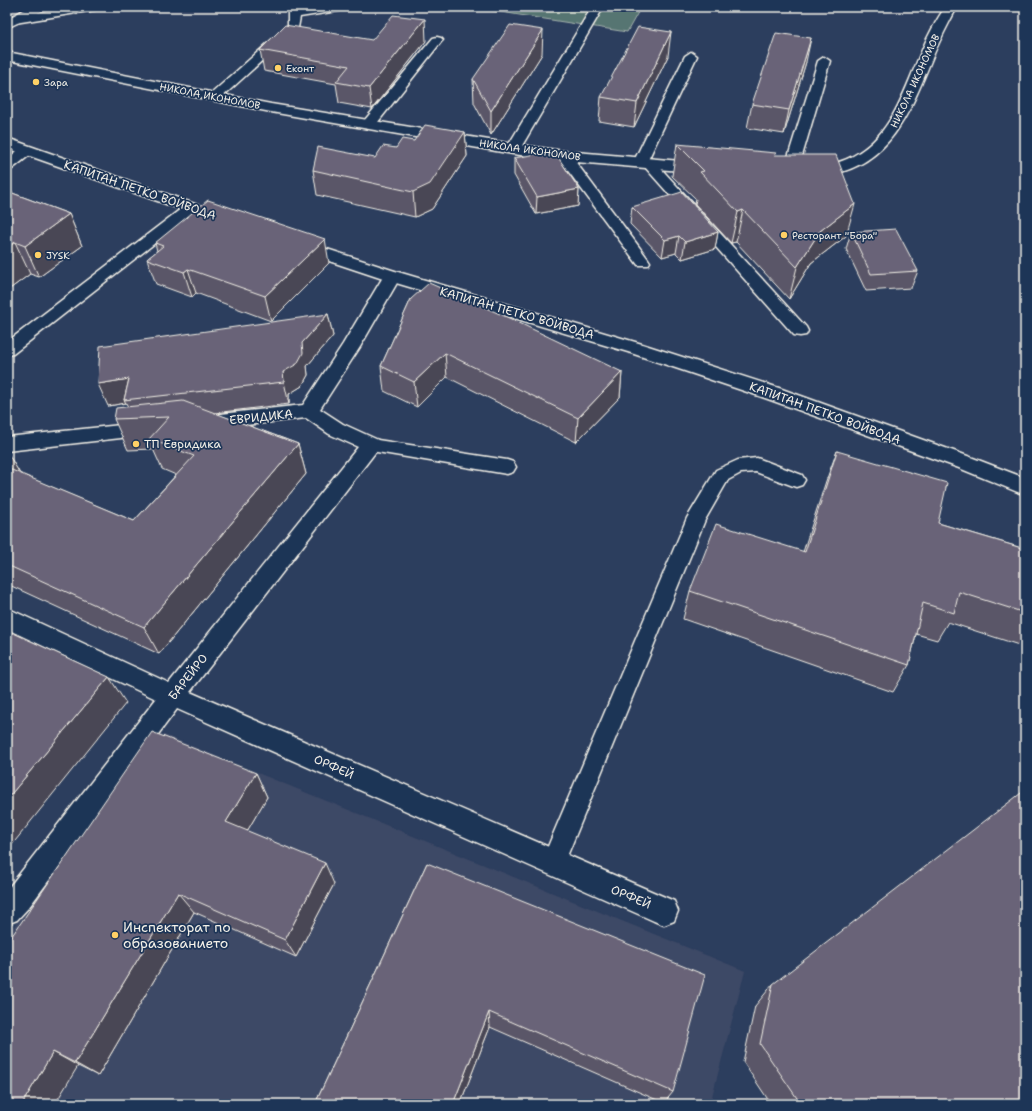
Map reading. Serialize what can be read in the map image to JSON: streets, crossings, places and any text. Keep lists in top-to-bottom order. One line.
{"streets":{"street":["НИКОЛА ИКОНОМОВ","КАПИТАН ПЕТКО ВОЙВОДА","ЕВРИДИКА","БАРЕЙРО","ОРФЕЙ"]},"crossings":[["КАПИТАН ПЕТКО ВОЙВОДА","ЕВРИДИКА"],["БАРЕЙРО","ОРФЕЙ"]],"places":["Еконт","Зара","Ресторант \"Бора\"","JYSK","ТП Евридика","Инспекторат по образованието"]}
